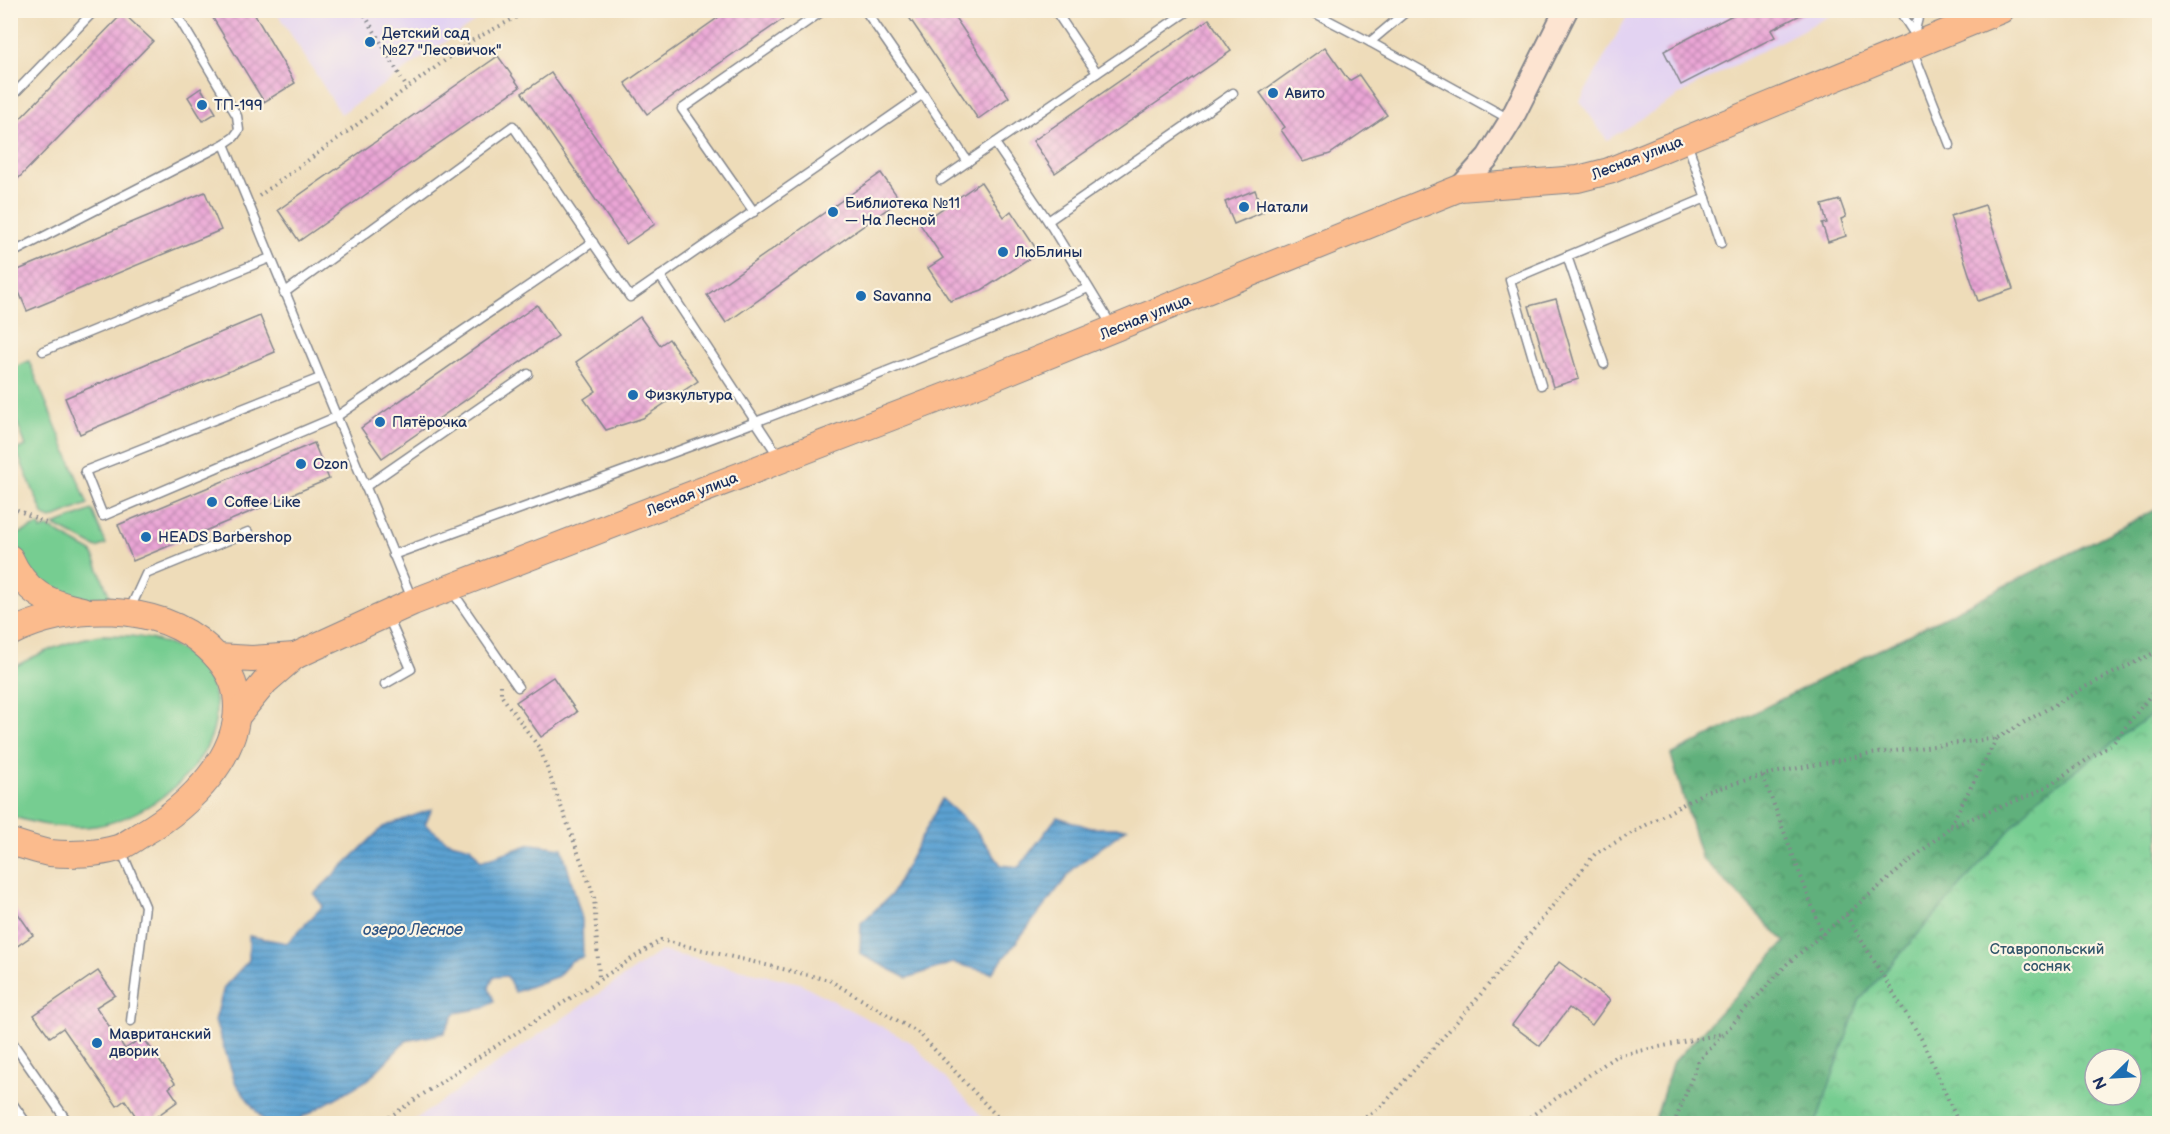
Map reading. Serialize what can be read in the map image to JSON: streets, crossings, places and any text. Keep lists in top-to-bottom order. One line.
{"streets":{"main road":["Лесная улица"]},"water":["озеро Лесное"],"parks":["Ставропольский сосняк"],"places":["Детский сад №27 \"Лесовичок\"","Авито","ТП-199","Натали","Библиотека №11 — На Лесной","ЛюБлины","Savanna","Физкультура","Пятёрочка","Ozon","Coffee Like","HEADS Barbershop","Мавританский дворик"],"north":"bottom left"}
